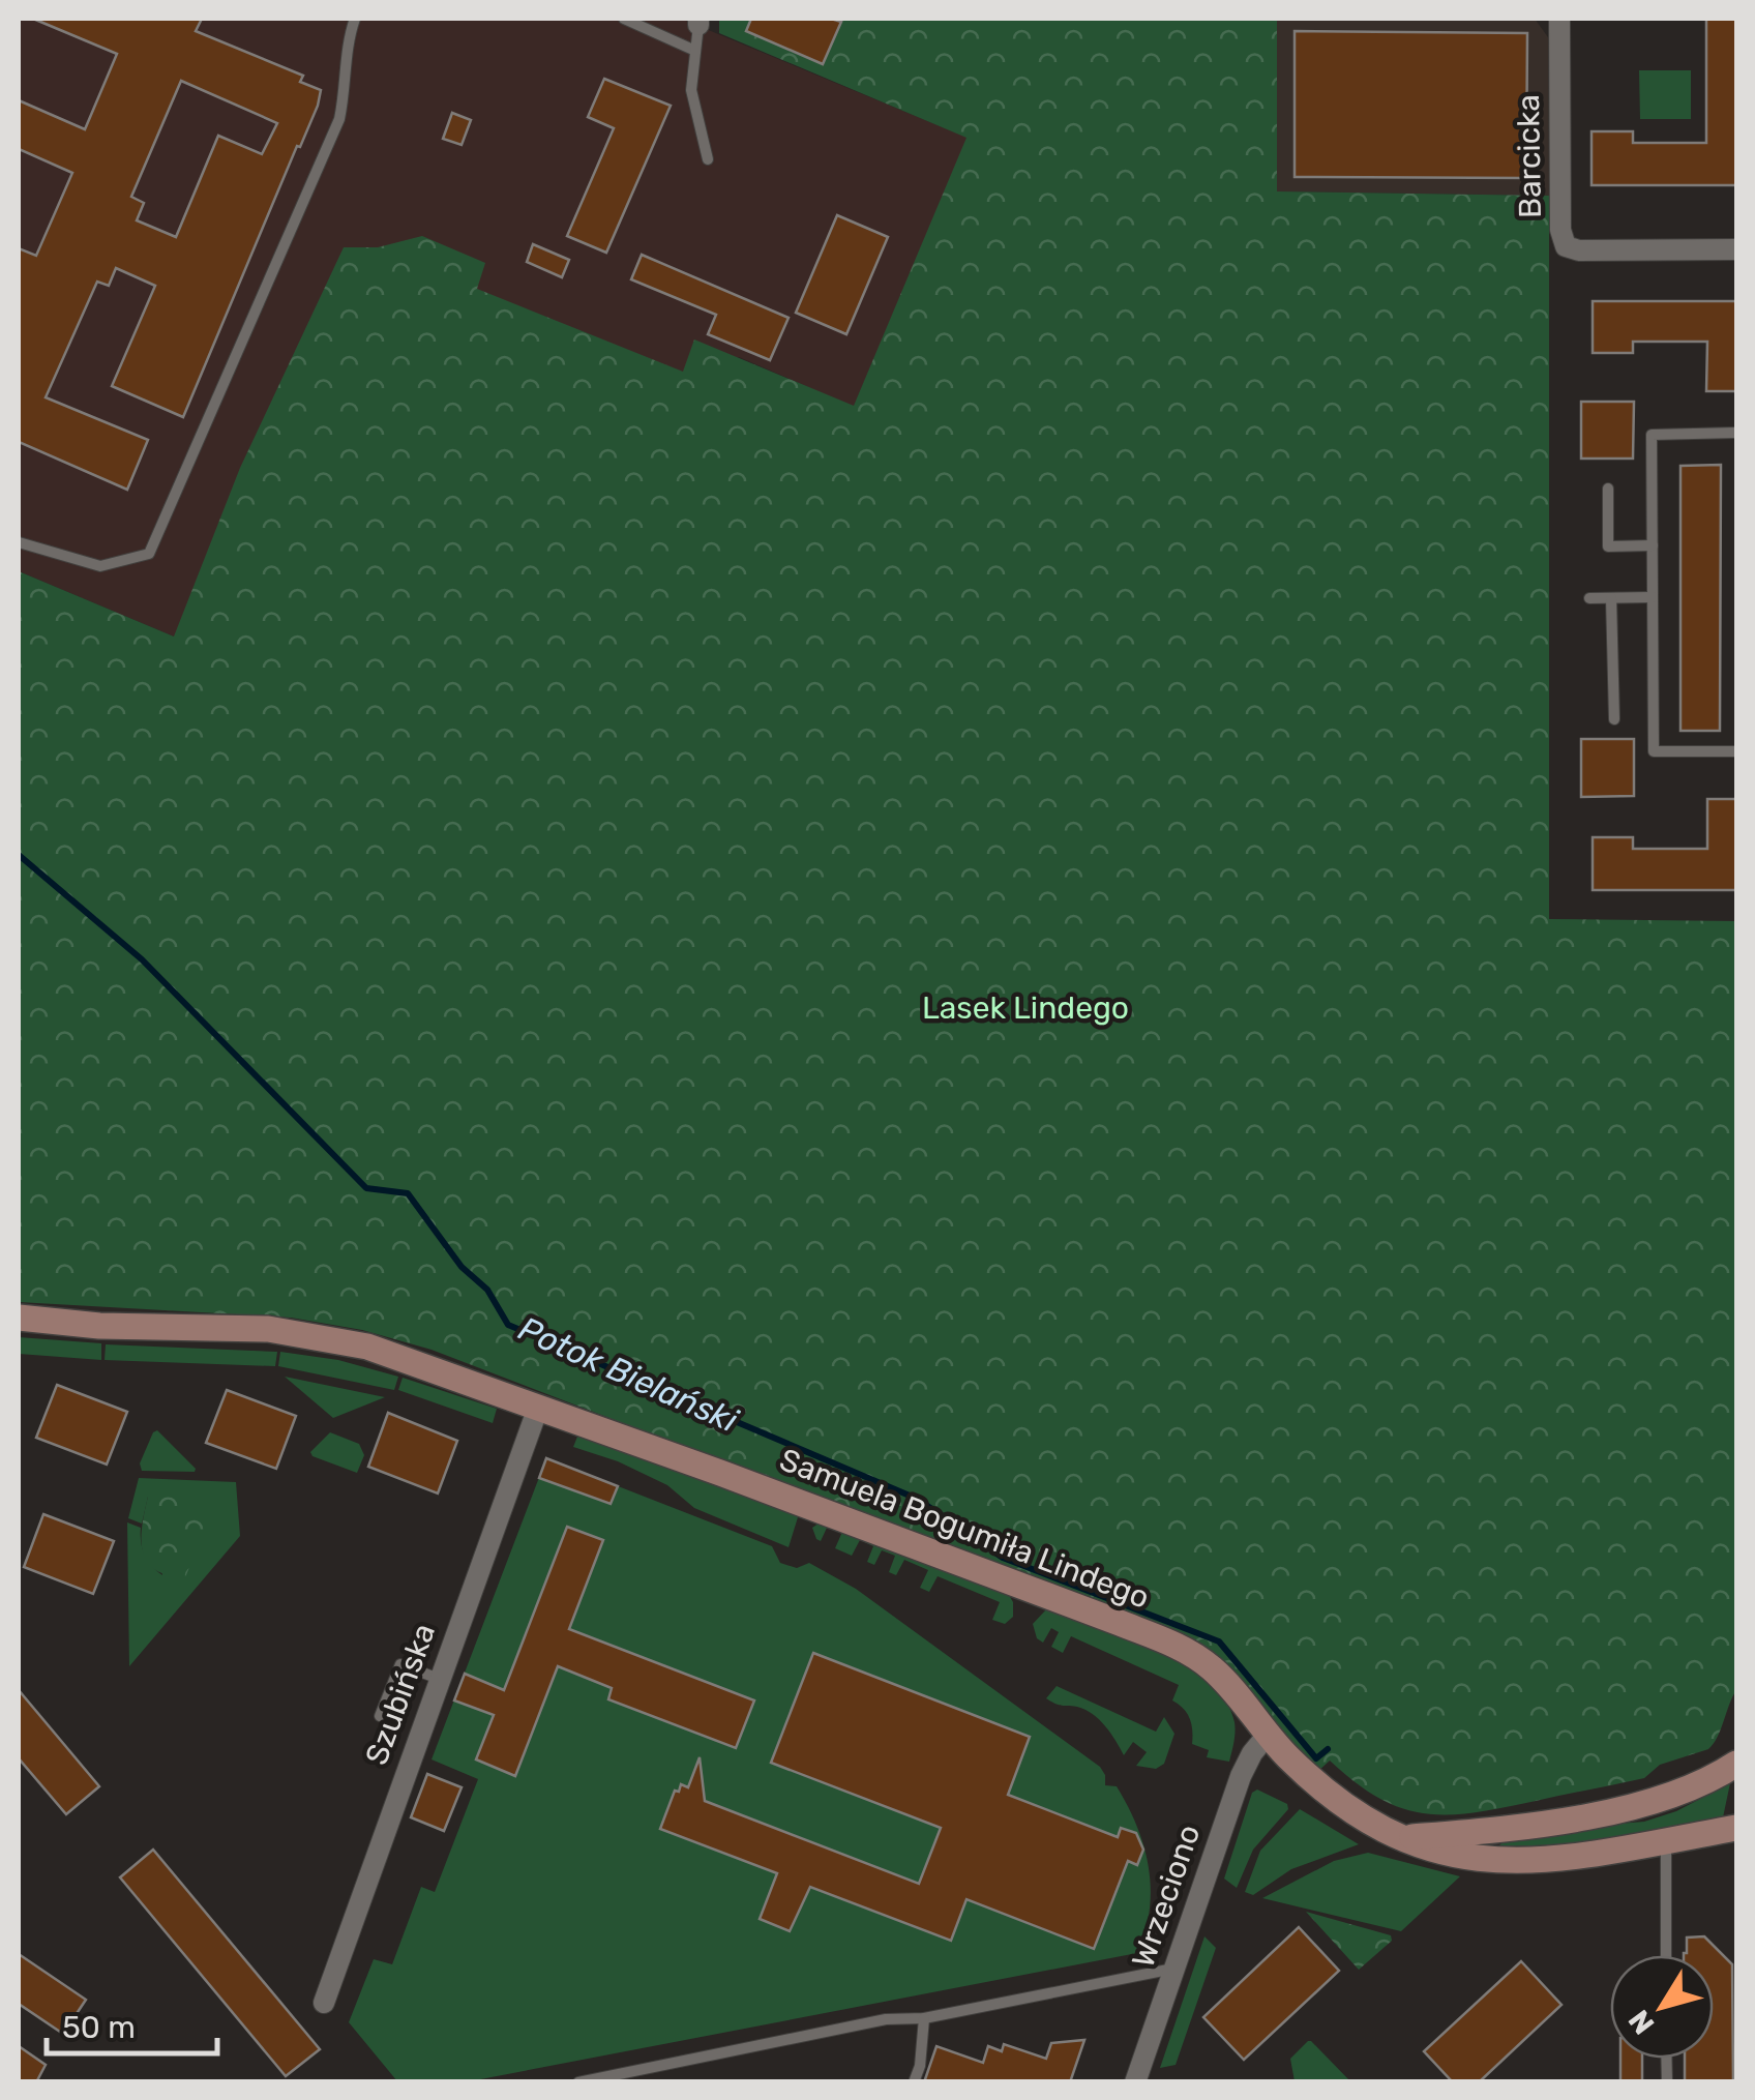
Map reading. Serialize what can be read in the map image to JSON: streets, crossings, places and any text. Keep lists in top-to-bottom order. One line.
{"streets":{"street":["Barcicka","Samuela Bogumiła Lindego","Szubińska","Wrzeciono"]},"crossings":[["Samuela Bogumiła Lindego","Szubińska"],["Samuela Bogumiła Lindego","Wrzeciono"]],"water":["Potok Bielański"],"parks":["Lasek Lindego"],"scale_bar":"50 m","north":"bottom left"}
